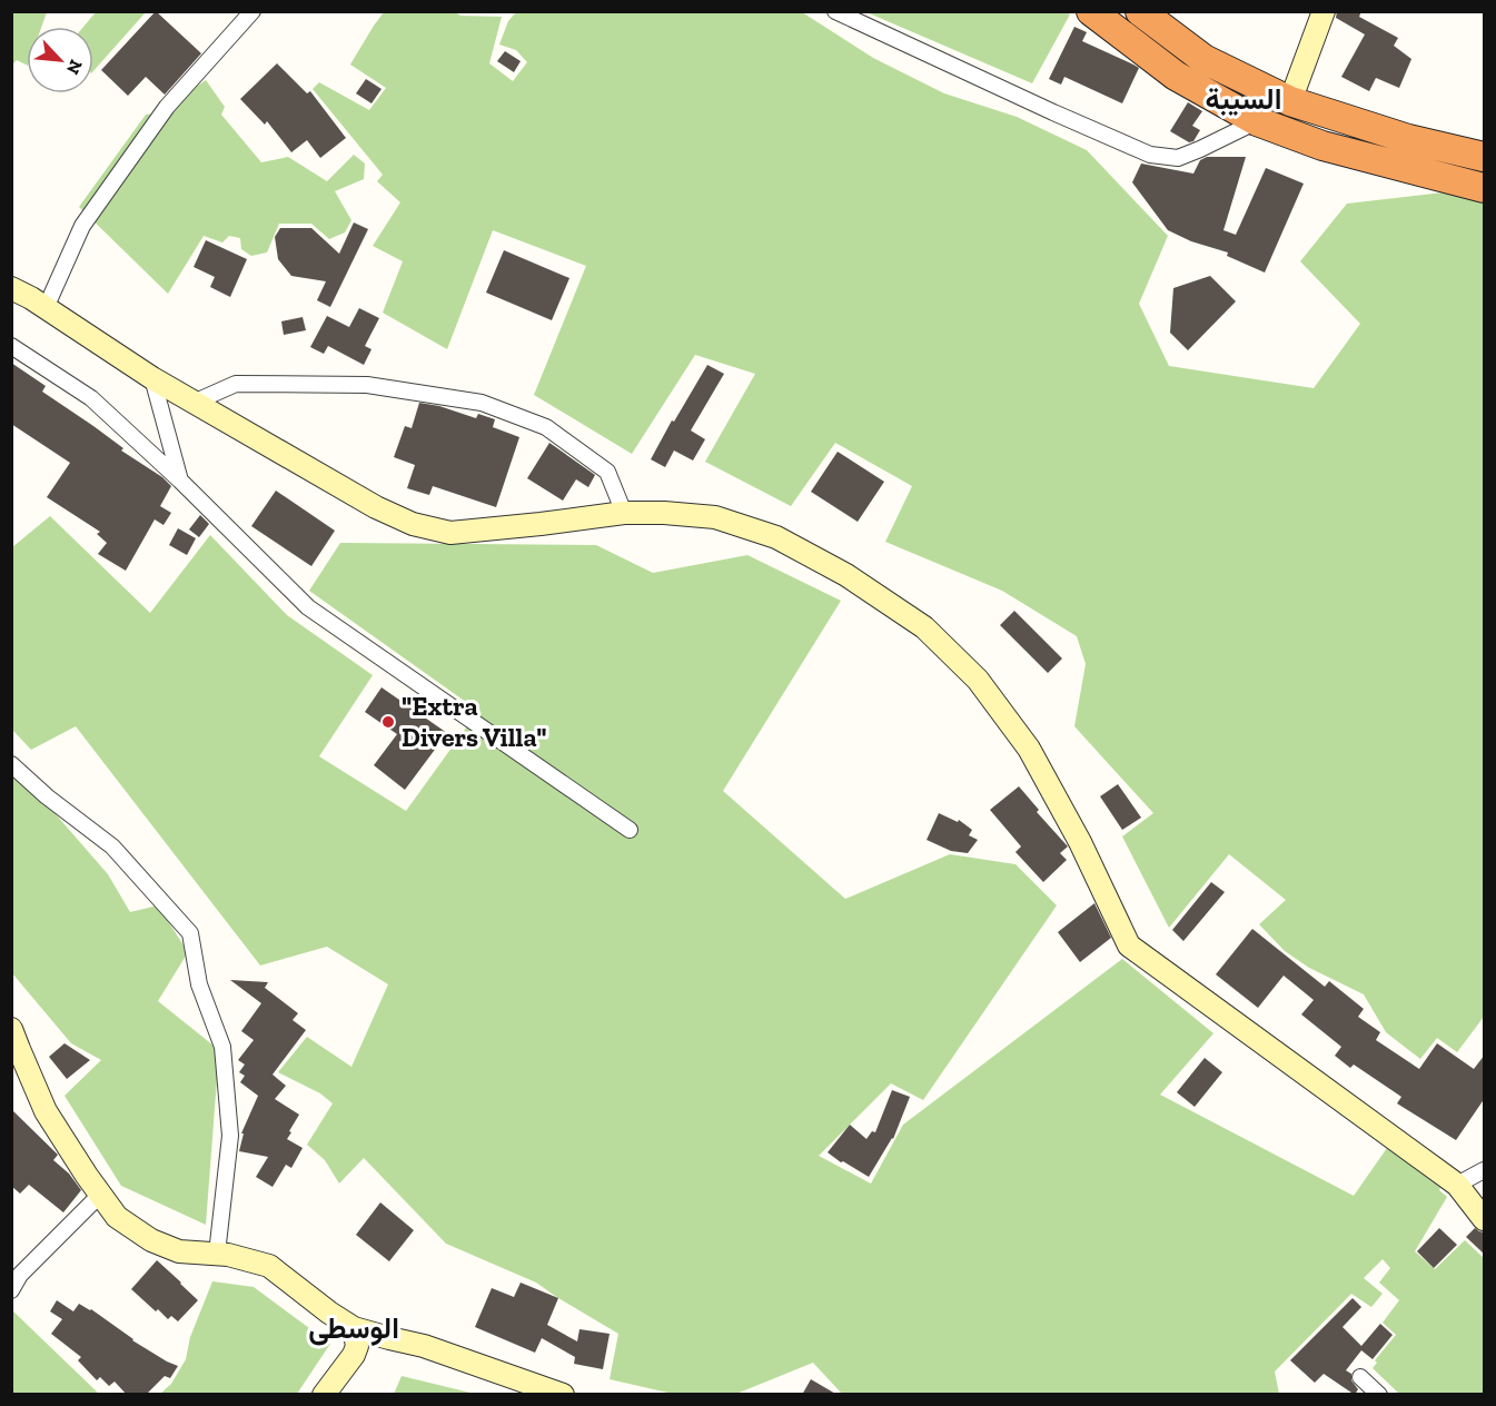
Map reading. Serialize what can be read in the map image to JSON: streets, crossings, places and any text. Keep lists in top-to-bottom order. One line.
{"districts":["السيبة","الوسطى"],"places":["\"Extra Divers Villa\""],"north":"bottom right"}
